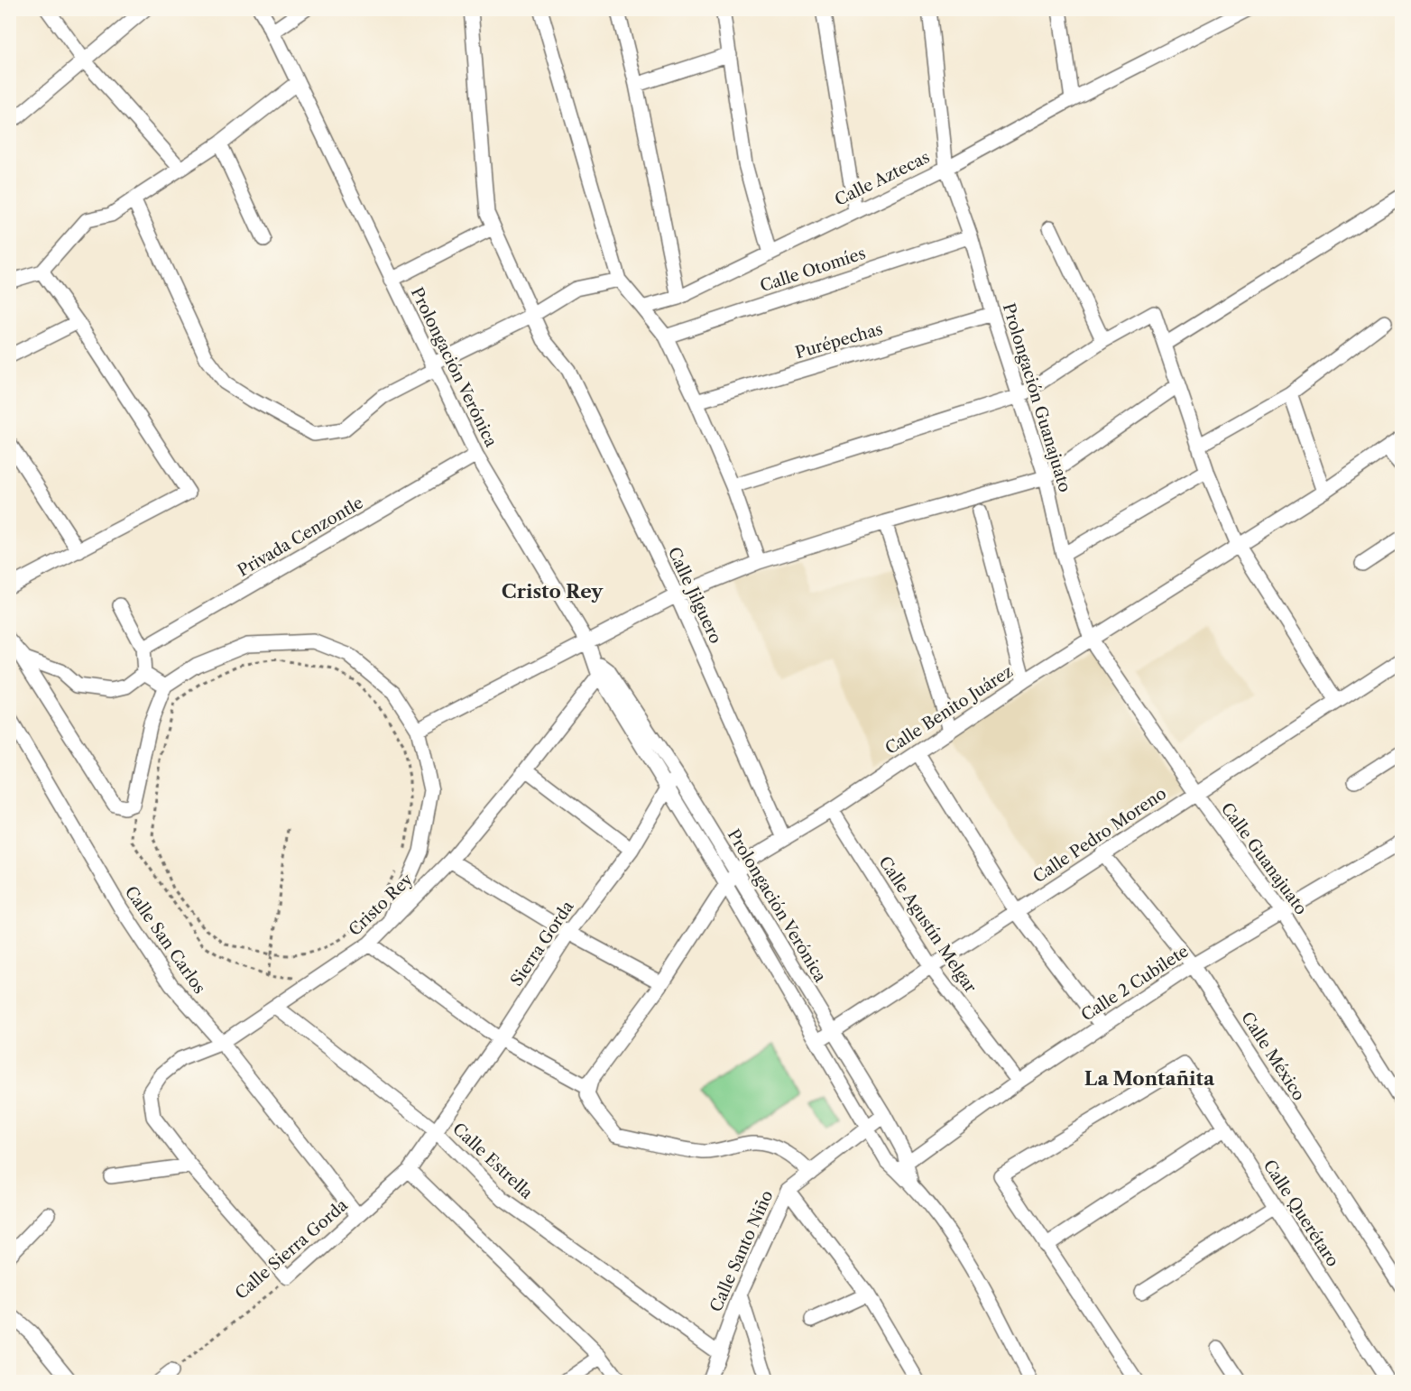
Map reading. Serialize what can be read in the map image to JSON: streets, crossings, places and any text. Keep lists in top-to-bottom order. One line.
{"streets":{"street":["Calle Aztecas","Calle Otomíes","Purépechas","Prolongación Verónica","Prolongación Guanajuato","Privada Cenzontle","Calle Jilguero","Calle Benito Juárez","Calle Pedro Moreno","Calle Guanajuato","Cristo Rey","Calle Agustín Melgar","Calle San Carlos","Sierra Gorda","Calle 2 Cubilete","Calle México","Calle Estrella","Calle Querétaro","Calle Sierra Gorda","Calle Santo Niño"]},"crossings":[["Calle Aztecas","Prolongación Guanajuato"],["Calle Otomíes","Prolongación Guanajuato"],["Purépechas","Prolongación Guanajuato"],["Prolongación Verónica","Privada Cenzontle"],["Prolongación Verónica","Calle Benito Juárez"],["Prolongación Verónica","Calle Pedro Moreno"],["Prolongación Verónica","Cristo Rey"],["Prolongación Verónica","Sierra Gorda"],["Prolongación Verónica","Calle 2 Cubilete"],["Prolongación Verónica","Calle Santo Niño"],["Prolongación Guanajuato","Calle Benito Juárez"],["Prolongación Guanajuato","Calle Guanajuato"],["Calle Jilguero","Calle Benito Juárez"],["Calle Benito Juárez","Calle Guanajuato"],["Calle Benito Juárez","Calle Agustín Melgar"],["Calle Pedro Moreno","Calle Guanajuato"],["Calle Pedro Moreno","Calle Agustín Melgar"],["Calle Pedro Moreno","Calle México"],["Calle Guanajuato","Calle 2 Cubilete"],["Cristo Rey","Calle San Carlos"],["Cristo Rey","Calle Estrella"],["Calle Agustín Melgar","Calle 2 Cubilete"],["Calle San Carlos","Calle Sierra Gorda"],["Sierra Gorda","Calle Estrella"],["Sierra Gorda","Calle Sierra Gorda"],["Calle 2 Cubilete","Calle México"],["Calle Estrella","Calle Sierra Gorda"],["Calle Estrella","Calle Santo Niño"]],"districts":["Cristo Rey","La Montañita"]}
